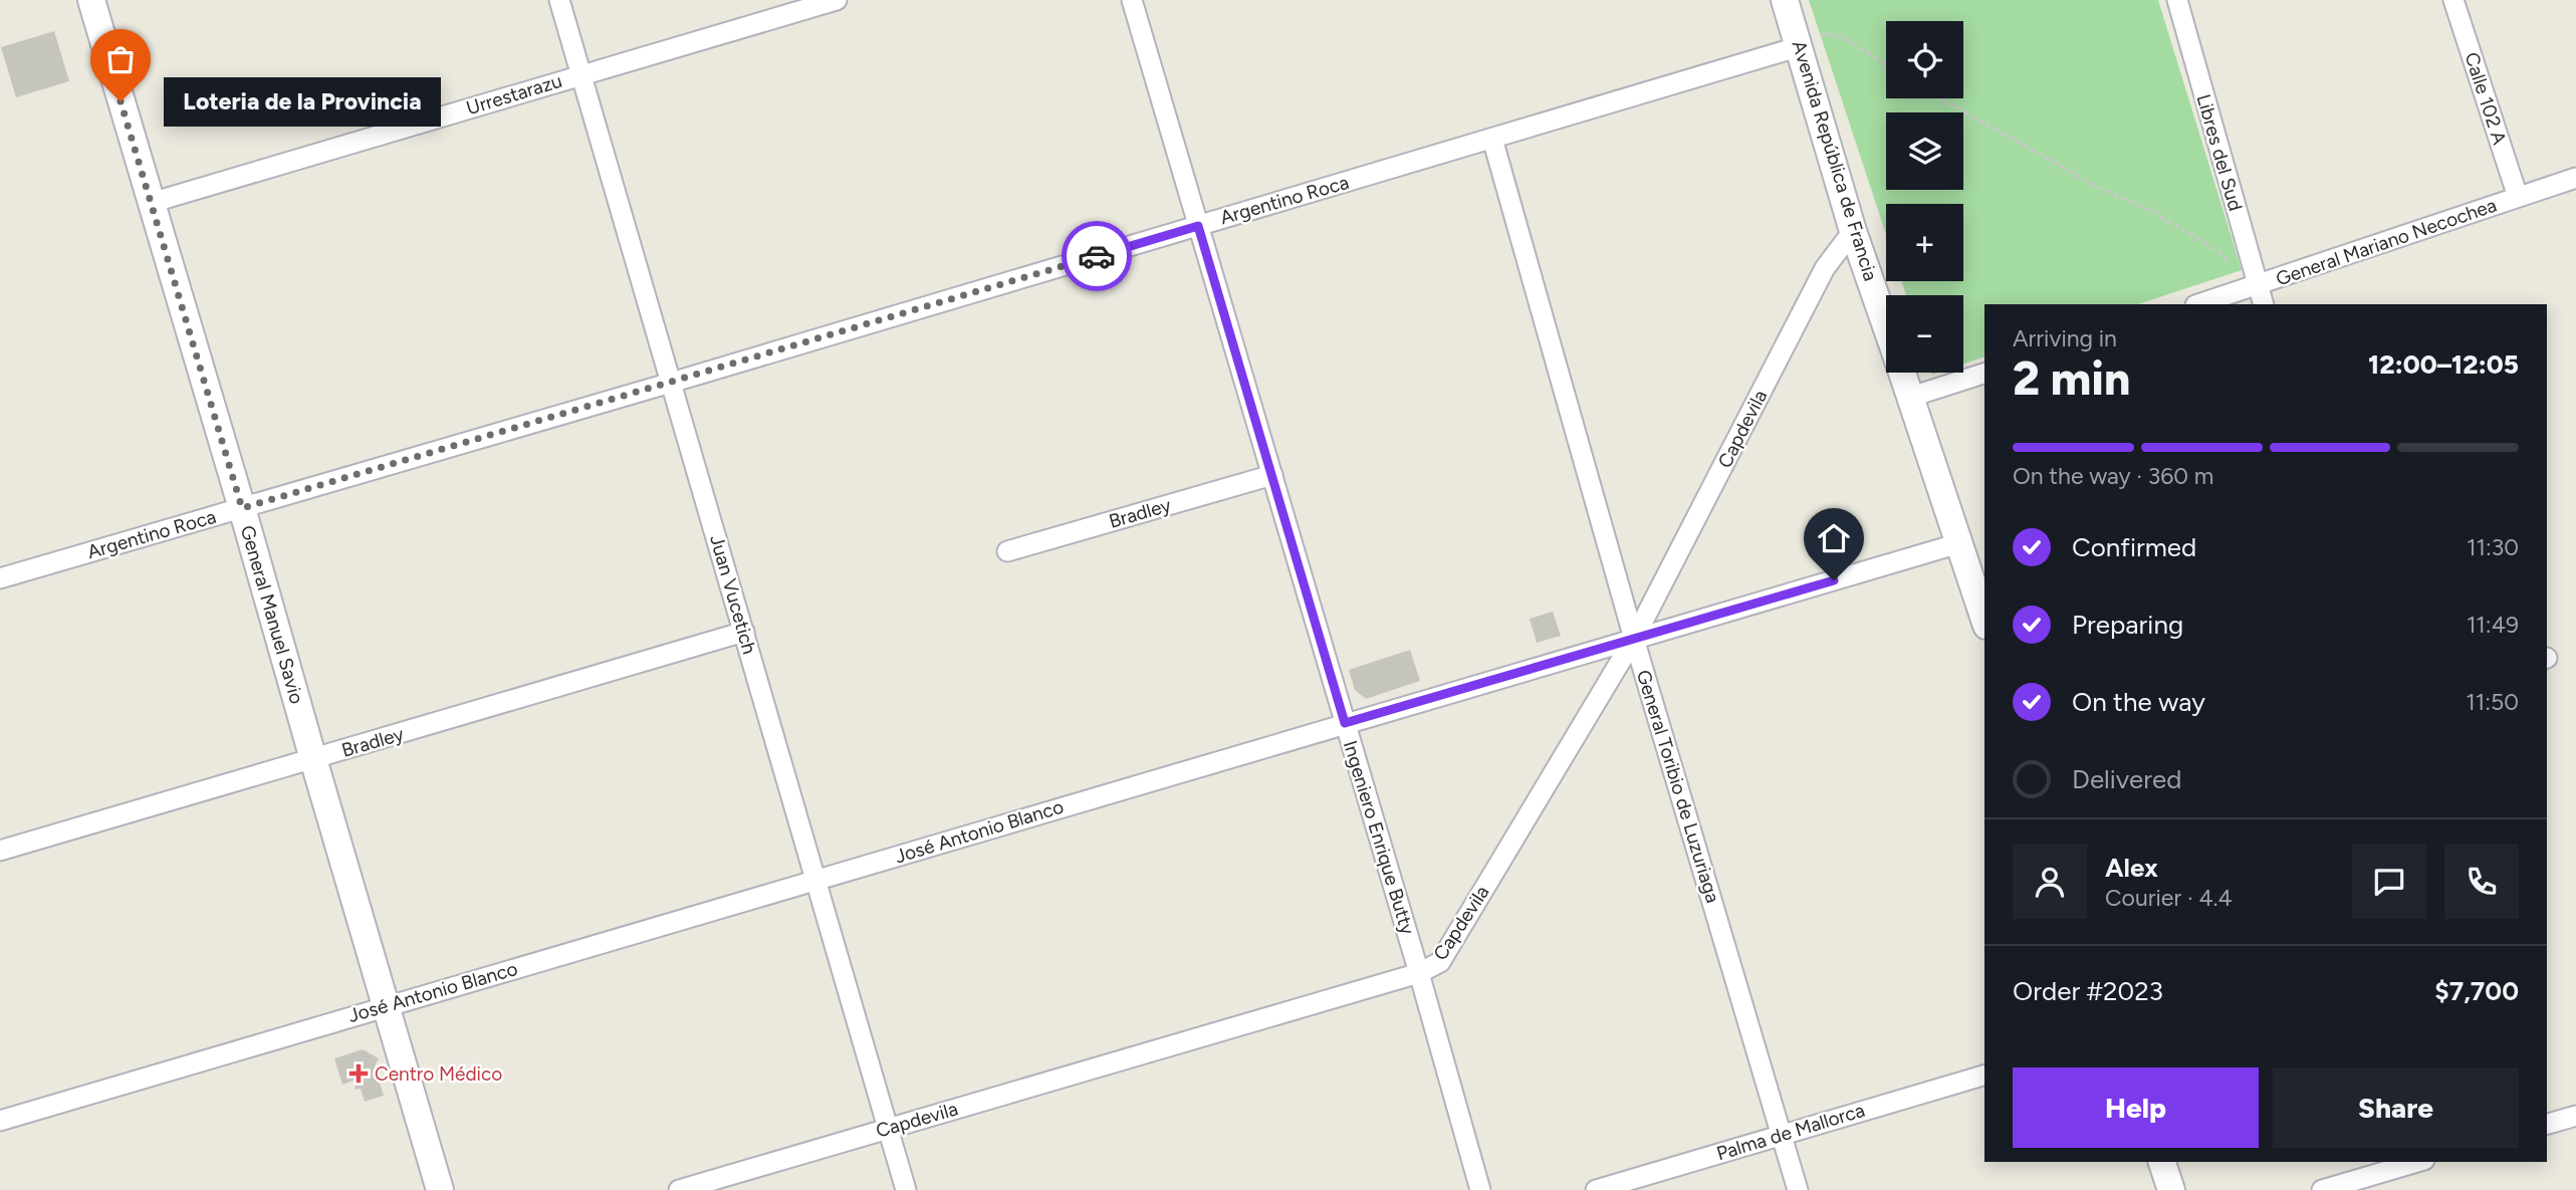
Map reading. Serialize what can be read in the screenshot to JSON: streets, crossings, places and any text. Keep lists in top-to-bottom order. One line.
{"streets":{"main road":["Avenida República de Francia","General Manuel Savio"],"street":["Urrestarazu","Calle 102 A","Libres del Sud","Argentino Roca","General Mariano Necochea","Capdevila","Bradley","Juan Vucetich","General Toribio de Luzuriaga","José Antonio Blanco","Ingeniero Enrique Butty","Palma de Mallorca"]},"crossings":[["Urrestarazu","Juan Vucetich"],["Urrestarazu","General Manuel Savio"],["Calle 102 A","General Mariano Necochea"],["Libres del Sud","General Mariano Necochea"],["Avenida República de Francia","Argentino Roca"],["Avenida República de Francia","Capdevila"],["Avenida República de Francia","José Antonio Blanco"],["Argentino Roca","Juan Vucetich"],["Argentino Roca","General Manuel Savio"],["Argentino Roca","General Toribio de Luzuriaga"],["Argentino Roca","Ingeniero Enrique Butty"],["Capdevila","Juan Vucetich"],["Capdevila","General Toribio de Luzuriaga"],["Capdevila","José Antonio Blanco"],["Capdevila","Ingeniero Enrique Butty"],["Bradley","Juan Vucetich"],["Bradley","General Manuel Savio"],["Bradley","Ingeniero Enrique Butty"],["Juan Vucetich","José Antonio Blanco"],["General Manuel Savio","José Antonio Blanco"],["General Toribio de Luzuriaga","José Antonio Blanco"],["General Toribio de Luzuriaga","Palma de Mallorca"],["José Antonio Blanco","Ingeniero Enrique Butty"]],"places":{"other":["Loteria de la Provincia"],"health":["Centro Médico"]},"page":{"map_buttons":["+","−"],"bubble":"Loteria de la Provincia","heading":["2 min","Arriving in","12:00–12:05"],"panel":["Alex","Courier · 4.4","Order #2023","$7,700"],"bar":"On the way · 360 m","list":[["Confirmed","11:30"],["Preparing","11:49"],["On the way","11:50"],"Delivered"],"buttons":["Help","Share"]}}
